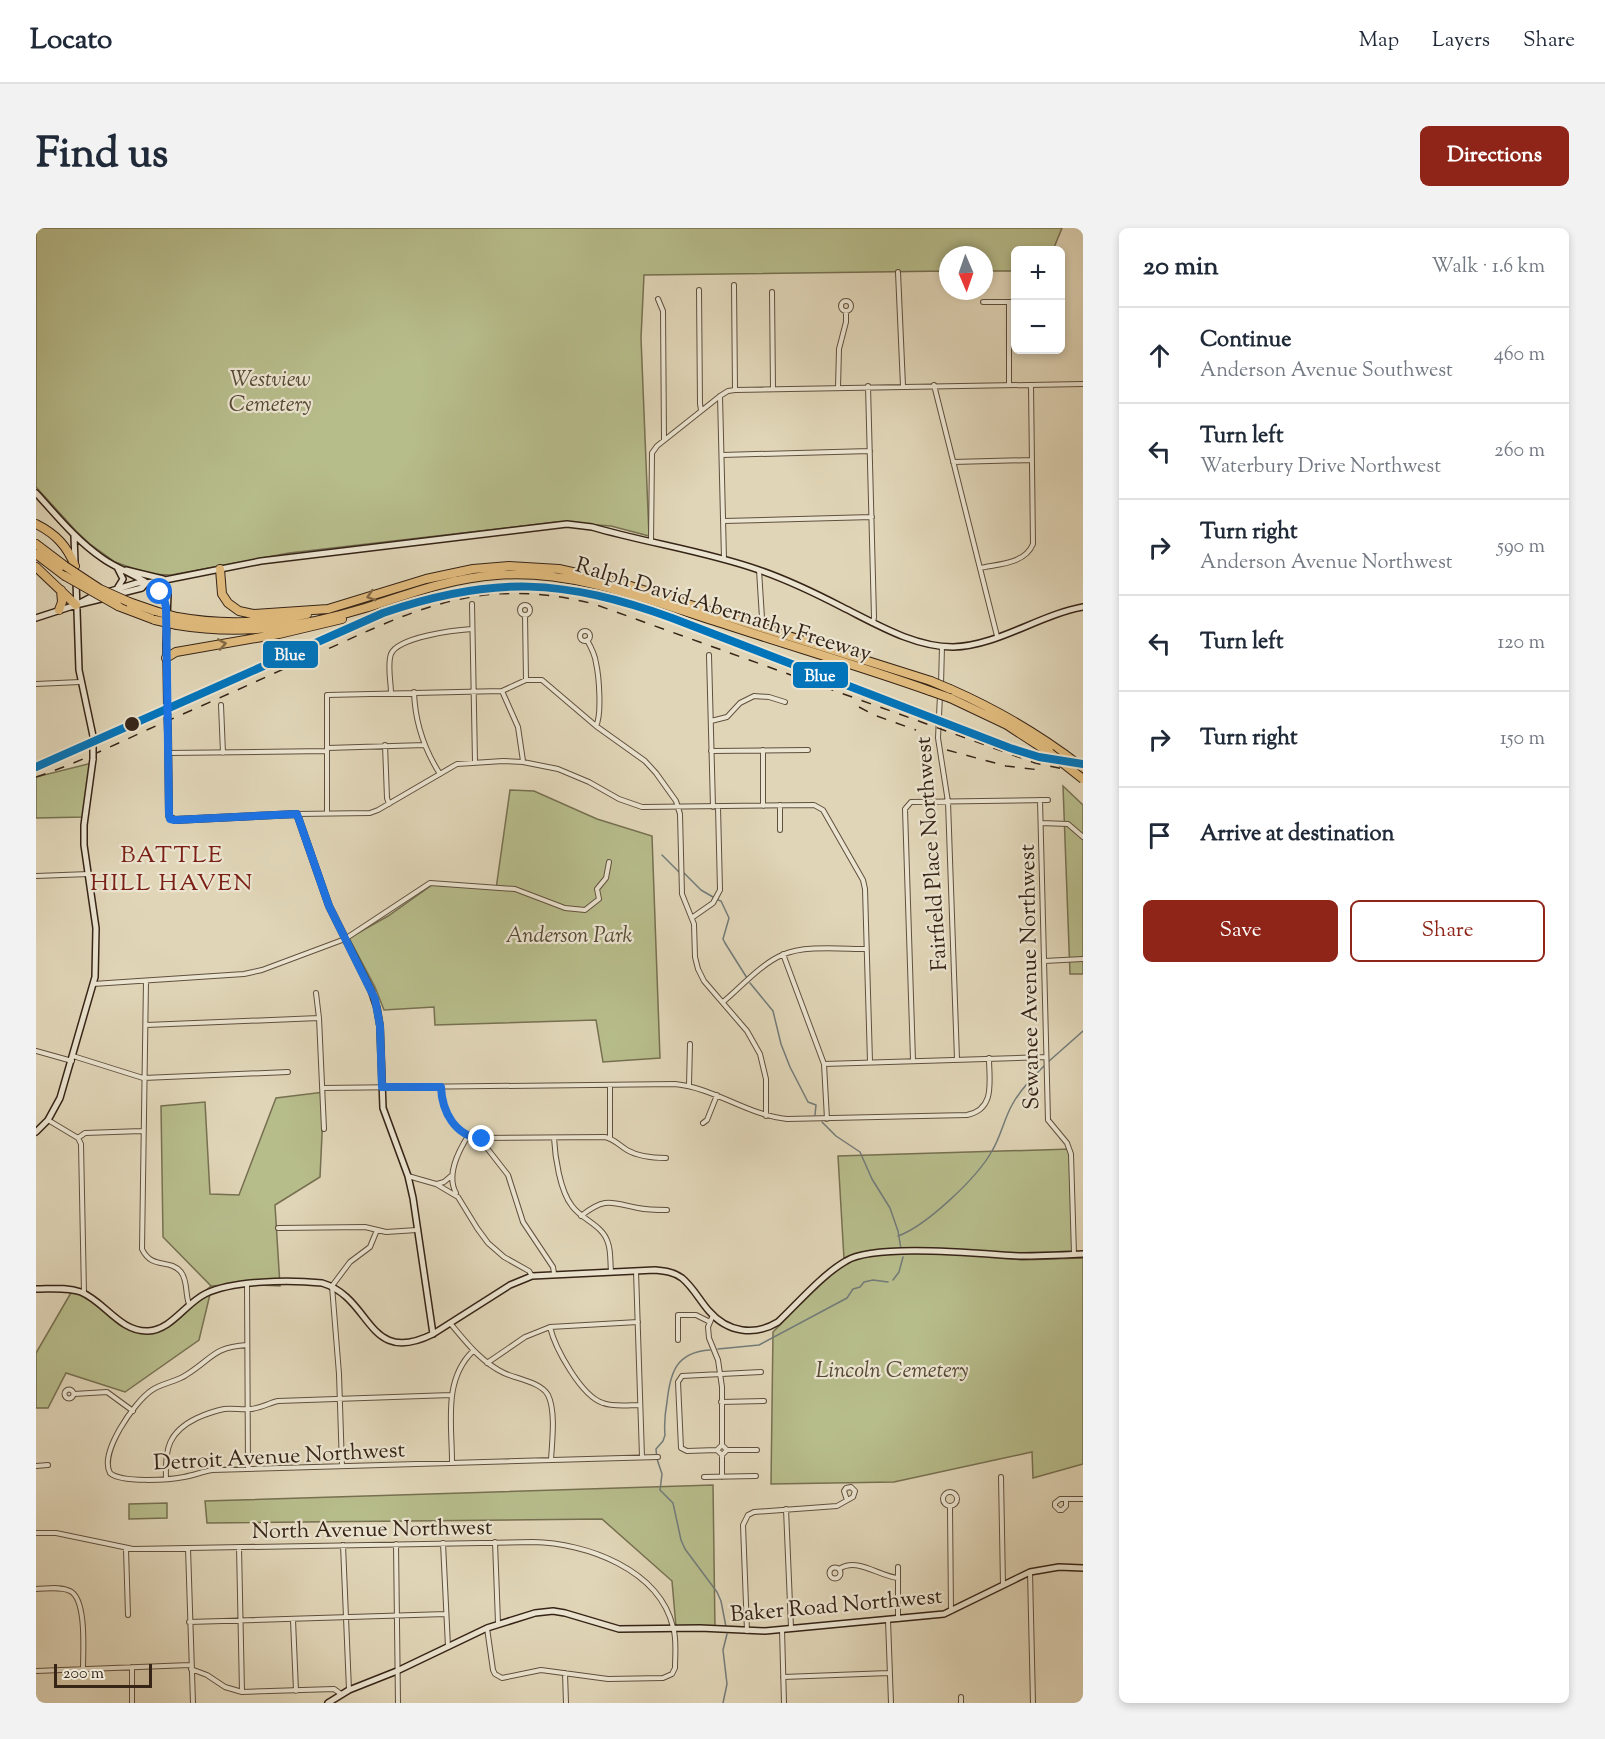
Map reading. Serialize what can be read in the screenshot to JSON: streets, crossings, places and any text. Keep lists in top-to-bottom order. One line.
{"streets":{"highway":["Ralph David Abernathy Freeway"],"main road":["Baker Road Northwest"],"street":["Fairfield Place Northwest","Sewanee Avenue Northwest","Detroit Avenue Northwest","North Avenue Northwest"]},"crossings":[["North Avenue Northwest","Baker Road Northwest"]],"districts":["BATTLE HILL HAVEN"],"parks":["Westview Cemetery","Anderson Park","Lincoln Cemetery"],"lines":["transit line Blue"],"scale_bar":"200 m","north":"bottom","page":{"header":"Locato","nav":["Map","Layers","Share"],"title":"Find us","buttons":["Directions",["Save","Share"]],"heading":["20 min","Walk · 1.6 km"],"map_buttons":["+","−"],"list":[["Continue","Anderson Avenue Southwest","460 m"],["Turn left","Waterbury Drive Northwest","260 m"],["Turn right","Anderson Avenue Northwest","590 m"],["Turn left","120 m"],["Turn right","150 m"],"Arrive at destination"],"scale":"200 m"}}
